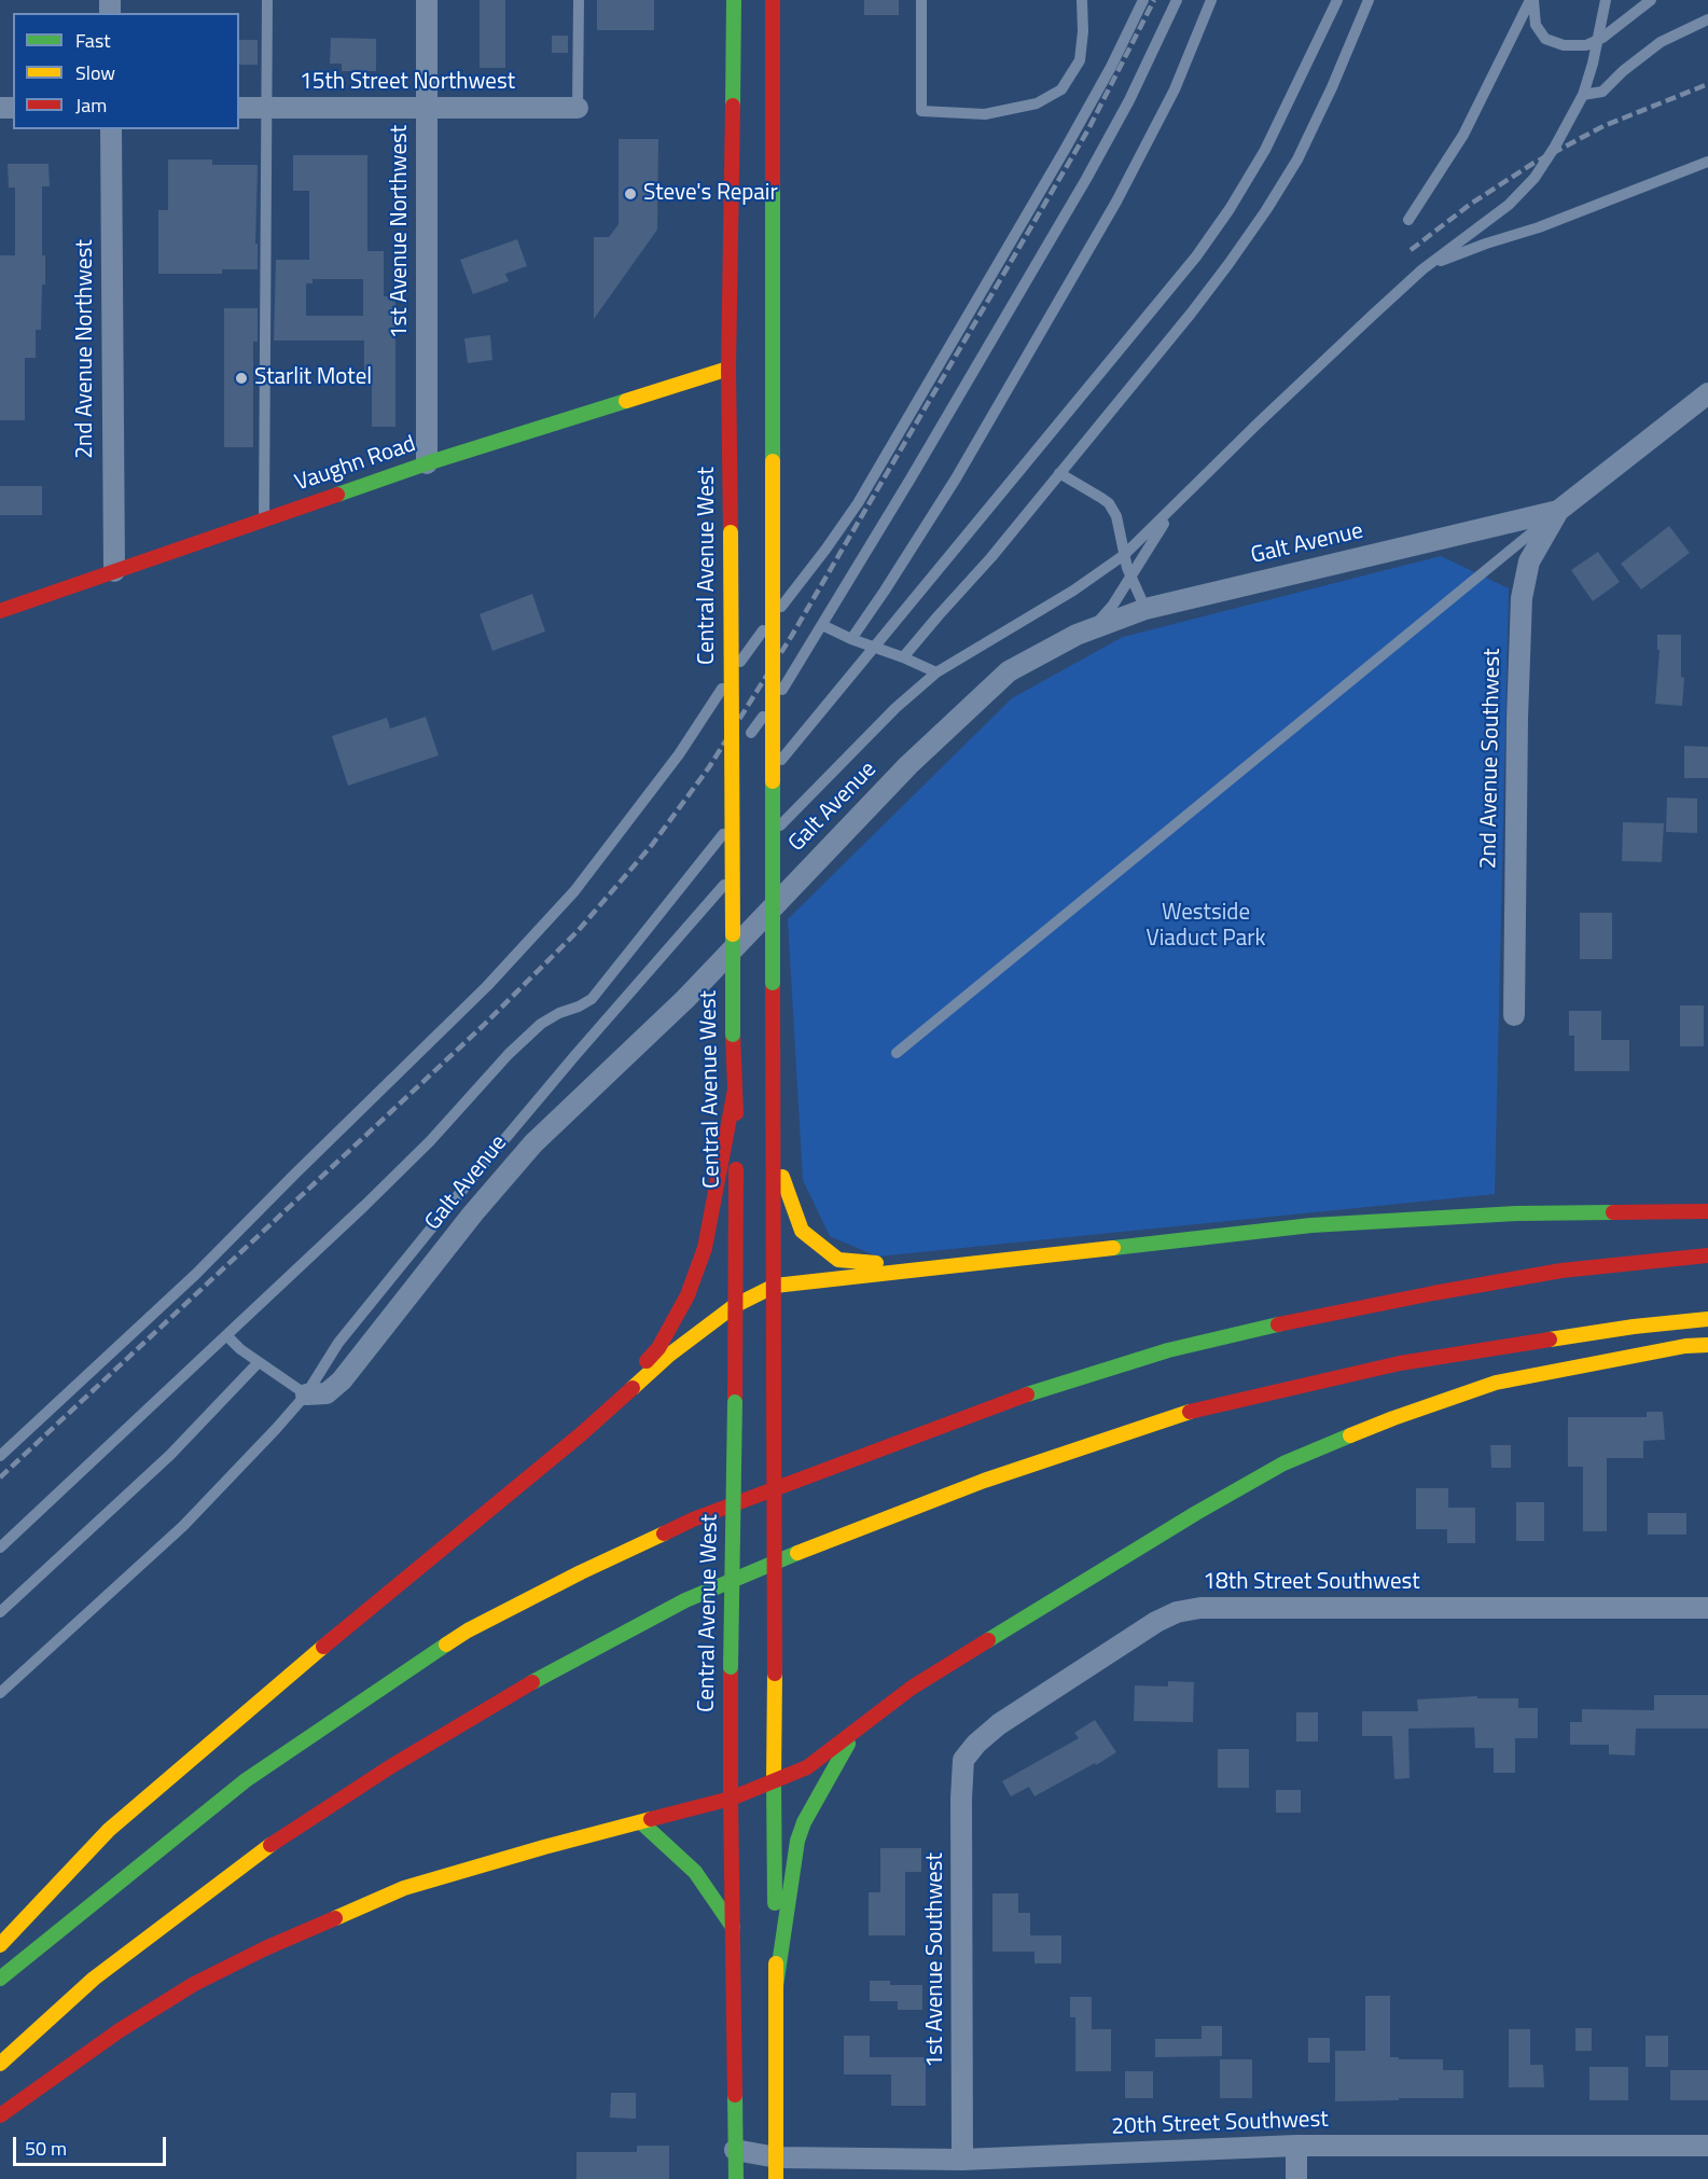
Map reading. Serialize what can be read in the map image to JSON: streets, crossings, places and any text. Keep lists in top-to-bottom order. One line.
{"streets":{"main road":["Vaughn Road","Central Avenue West"],"street":["15th Street Northwest","1st Avenue Northwest","2nd Avenue Northwest","Galt Avenue","2nd Avenue Southwest","18th Street Southwest","1st Avenue Southwest","20th Street Southwest"]},"crossings":[["15th Street Northwest","1st Avenue Northwest"],["1st Avenue Northwest","Vaughn Road"],["2nd Avenue Northwest","Vaughn Road"],["Vaughn Road","Central Avenue West"],["Galt Avenue","2nd Avenue Southwest"],["Central Avenue West","20th Street Southwest"],["18th Street Southwest","1st Avenue Southwest"],["1st Avenue Southwest","20th Street Southwest"]],"parks":["Westside Viaduct Park"],"places":["Steve's Repair","Starlit Motel"],"legend":["Fast","Slow","Jam"],"scale_bar":"50 m"}
